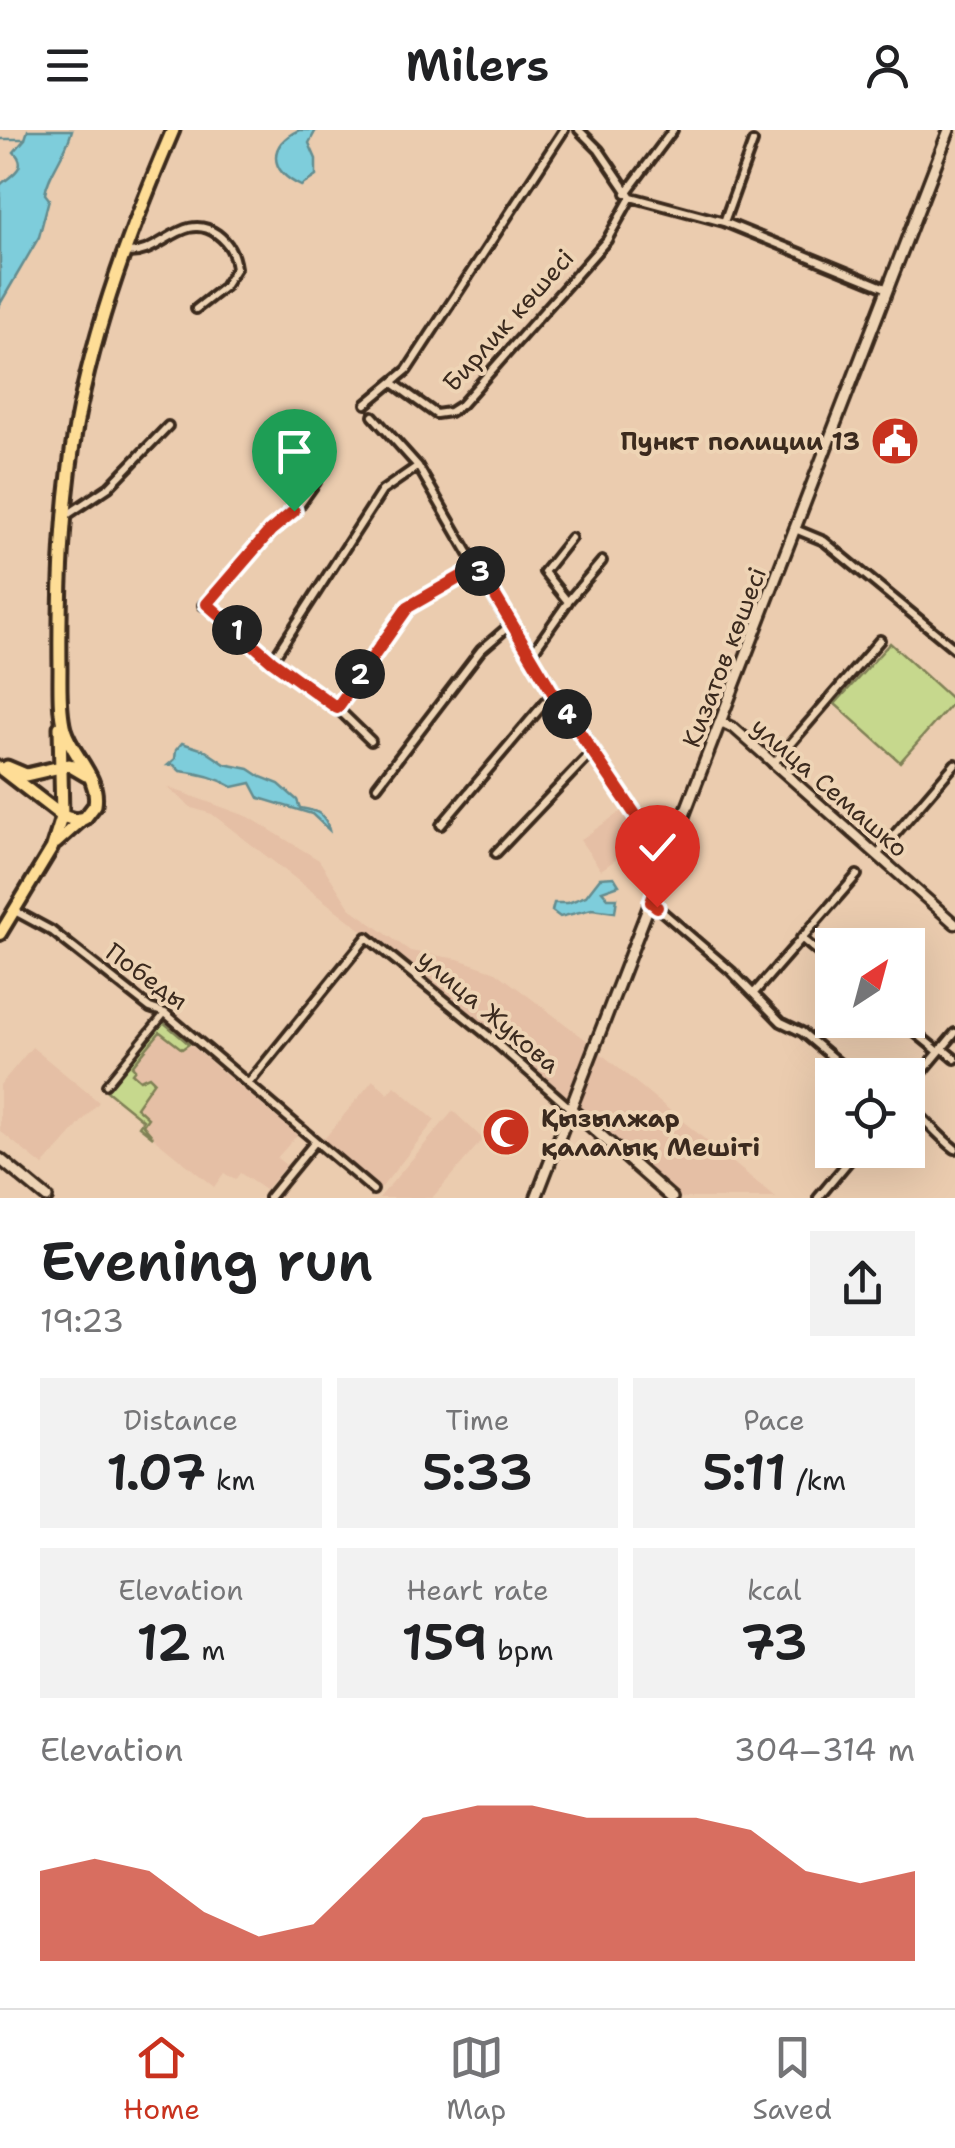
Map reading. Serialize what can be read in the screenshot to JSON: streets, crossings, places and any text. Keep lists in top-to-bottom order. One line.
{"streets":{"main road":["Кизатов көшесі","улица Жукова"],"street":["Бирлик көшесі","улица Семашко","Победы"]},"crossings":[["Кизатов көшесі","улица Семашко"],["Кизатов көшесі","улица Жукова"],["Победы","улица Жукова"]],"places":{"public building":["Пункт полиции 13"],"mosque":["Қызылжар қалалық Мешіті"]},"north":"top right","page":{"header":"Milers","pins":["3","1","2","4"],"heading":["Evening run","19:23"],"stats":[["Distance","1.07 km"],["Time","5:33"],["Pace","5:11 /km"],["Elevation","12 m"],["Heart rate","159 bpm"],["kcal","73"]],"chart":["Elevation","304–314 m"],"tabs":["Home","Map","Saved"]}}
